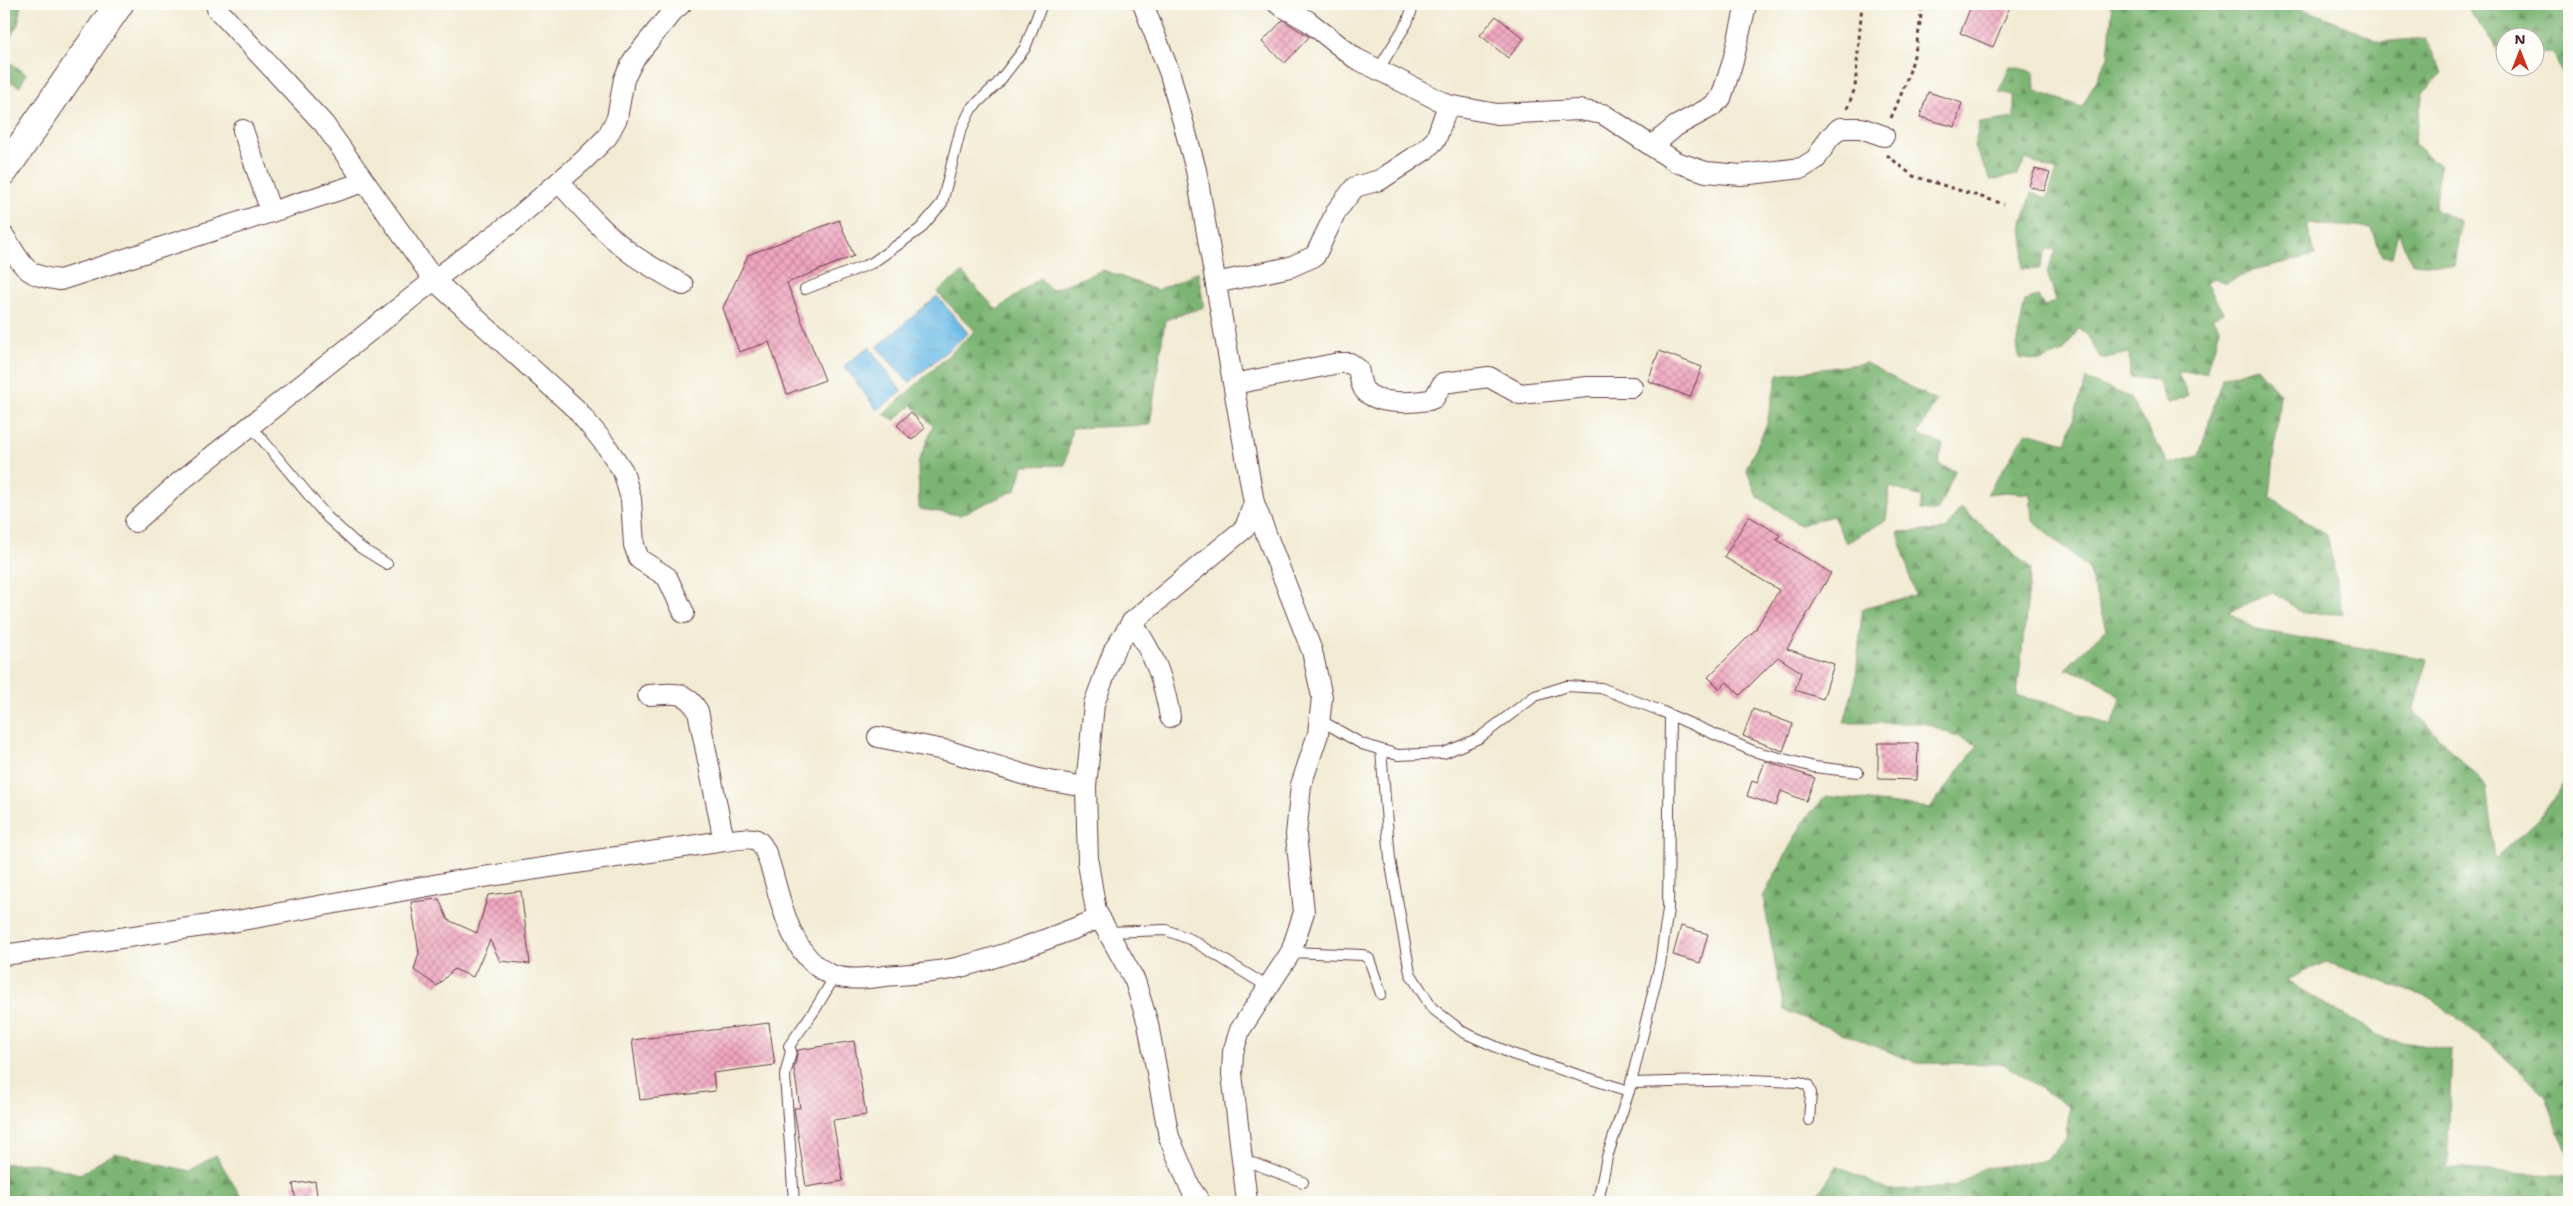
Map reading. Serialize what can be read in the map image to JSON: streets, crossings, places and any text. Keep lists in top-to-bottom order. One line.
{"north":"top"}
